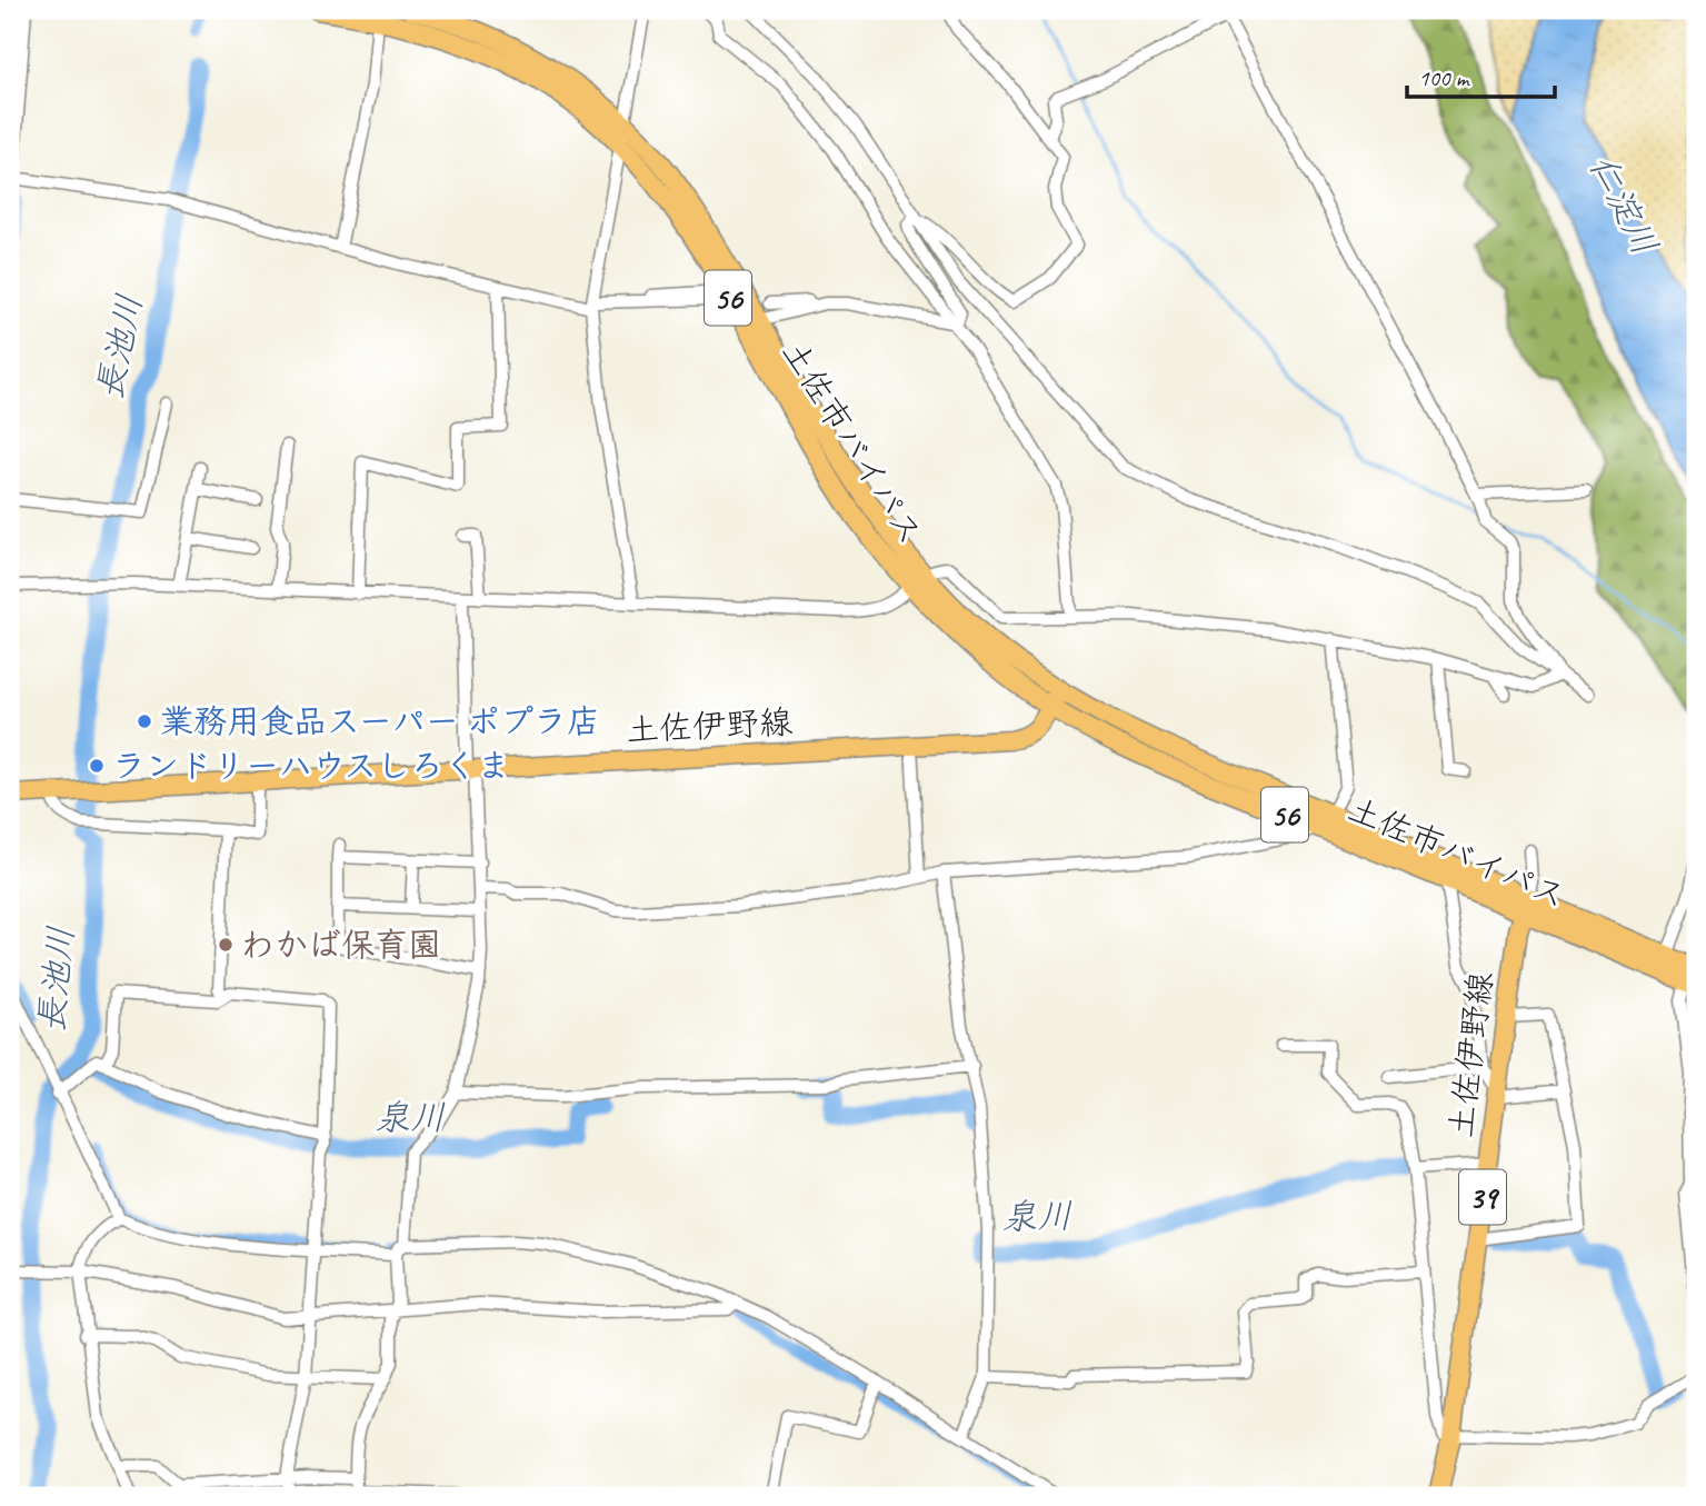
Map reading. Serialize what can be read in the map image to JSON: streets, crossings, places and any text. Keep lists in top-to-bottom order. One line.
{"streets":{"main road":["56","土佐市バイパス","土佐伊野線","39"]},"crossings":[["土佐市バイパス","土佐伊野線"]],"water":["仁淀川","長池川","泉川"],"places":["業務用食品スーパー ポプラ店","ランドリーハウスしろくま","わかば保育園"],"scale_bar":"100 m"}
